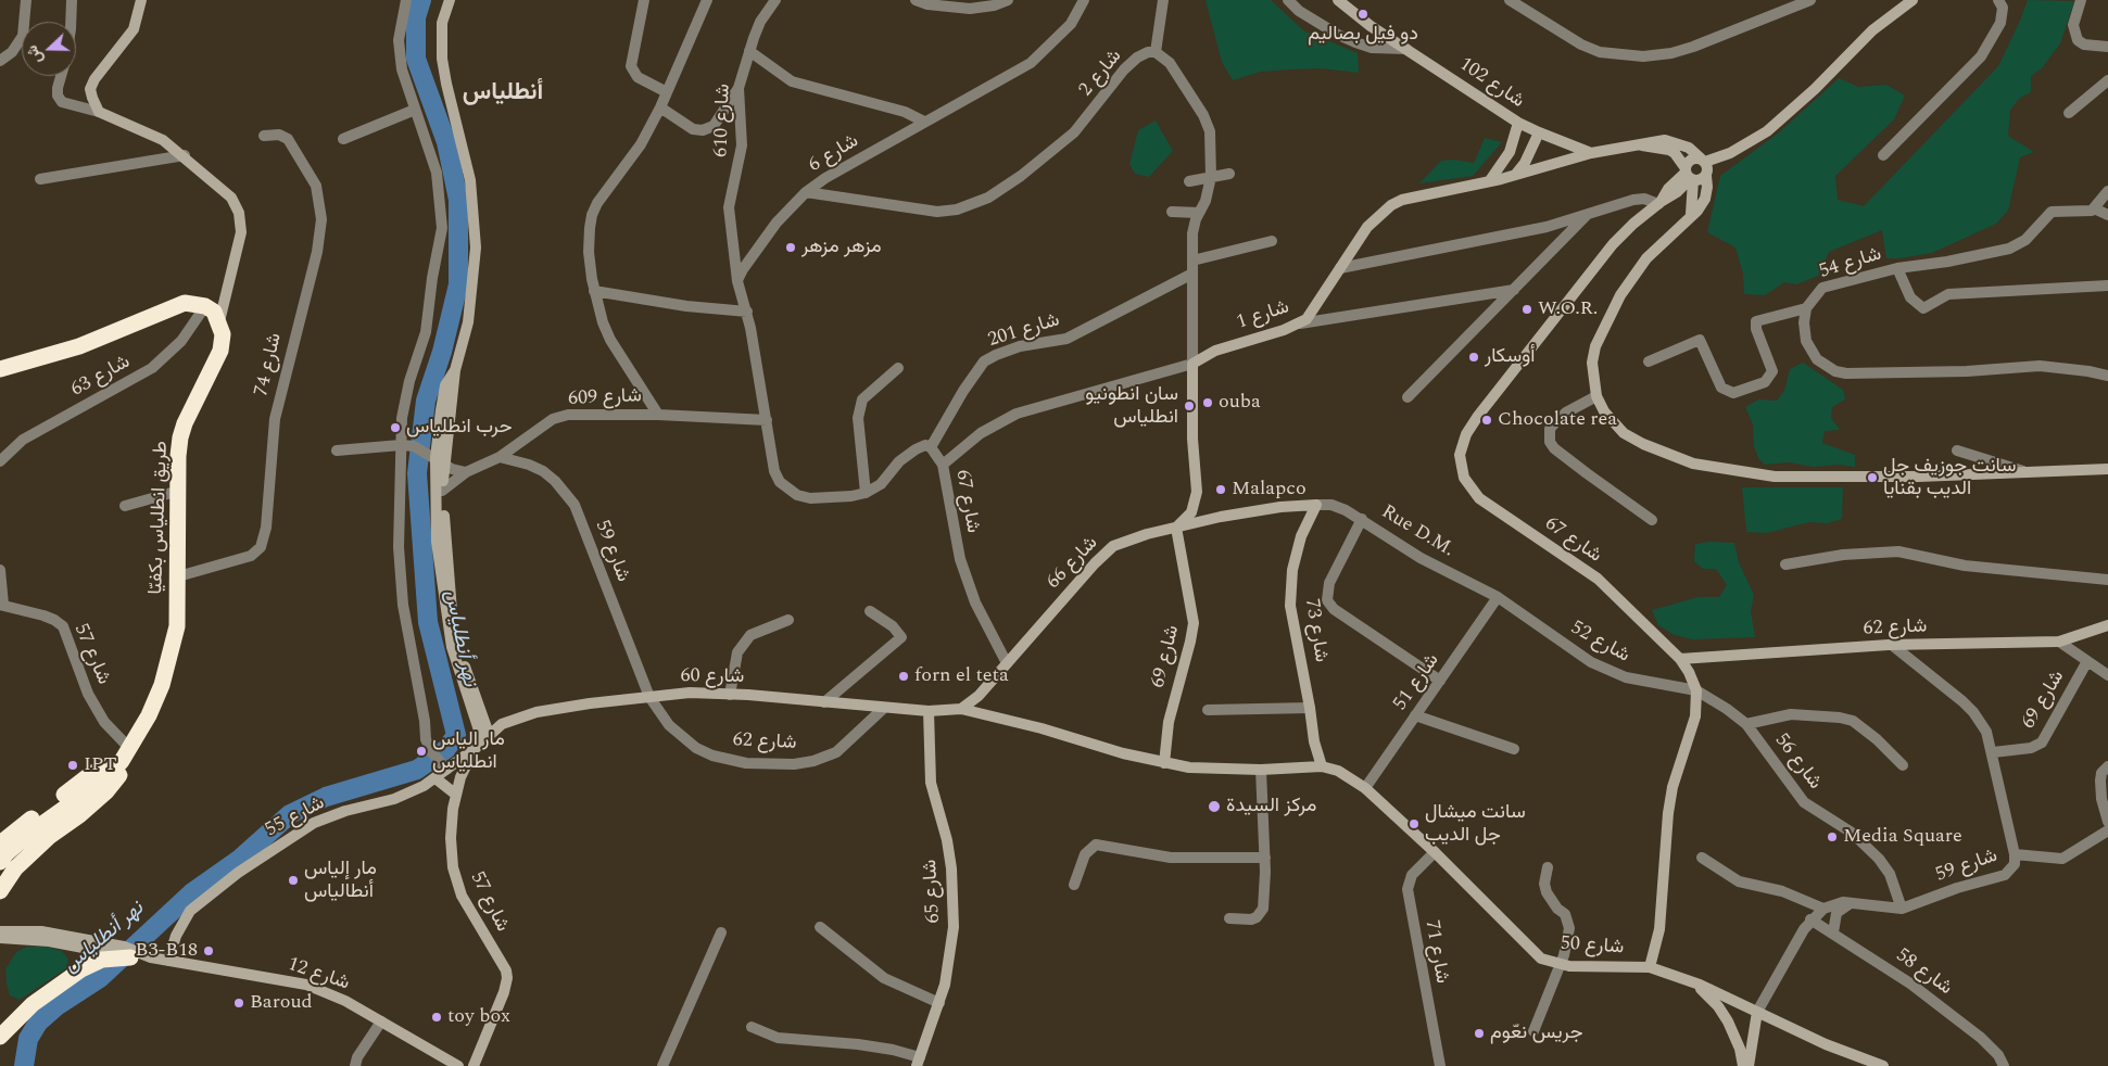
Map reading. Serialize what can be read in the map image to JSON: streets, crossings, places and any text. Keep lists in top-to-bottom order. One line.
{"streets":{"highway":["طريق انطلياس بكفيّا"],"street":["شارع 2","شارع 102","شارع 610","شارع 6","شارع 54","شارع 1","شارع 201","شارع 74","شارع 63","شارع 609","شارع 67","Rue D.M.","شارع 59","شارع 66","شارع 62","شارع 73","شارع 52","شارع 57","شارع 69","شارع 60","شارع 51","شارع 56","شارع 55","شارع 65","شارع 50","شارع 71","شارع 58","شارع 12"]},"crossings":[["شارع 2","شارع 6"],["شارع 102","شارع 1"],["شارع 610","شارع 6"],["شارع 201","شارع 67"],["شارع 74","طريق انطلياس بكفيّا"],["شارع 609","شارع 59"],["شارع 67","شارع 66"],["شارع 67","شارع 62"],["شارع 67","شارع 52"],["شارع 67","شارع 56"],["شارع 67","شارع 50"],["طريق انطلياس بكفيّا","شارع 57"],["Rue D.M.","شارع 66"],["Rue D.M.","شارع 73"],["Rue D.M.","شارع 52"],["Rue D.M.","شارع 51"],["شارع 59","شارع 62"],["شارع 59","شارع 69"],["شارع 59","شارع 60"],["شارع 59","شارع 56"],["شارع 66","شارع 73"],["شارع 66","شارع 69"],["شارع 66","شارع 60"],["شارع 62","شارع 60"],["شارع 73","شارع 50"],["شارع 52","شارع 51"],["شارع 52","شارع 56"],["شارع 57","شارع 60"],["شارع 57","شارع 55"],["شارع 69","شارع 60"],["شارع 69","شارع 50"],["شارع 60","شارع 55"],["شارع 60","شارع 65"],["شارع 60","شارع 50"],["شارع 51","شارع 50"],["شارع 55","شارع 12"],["شارع 50","شارع 71"]],"districts":["أنطلياس"],"water":["نهر أنطلياس"],"places":["دو فيل بصاليم","مزهر مزهر","W.O.R.","أوسكار","ouba","سان انطونيو انطلياس","Chocolate rea","حرب انطلياس","سانت جوزيف جل الديب بقنايا","Malapco","forn el teta","مار الياس انطلياس","IPT","مركز السيدة","سانت ميشال جل الديب","Media Square","مار إلياس أنطالياس","B3-B18","Baroud","toy box","جريس نعّوم"],"north":"left"}
